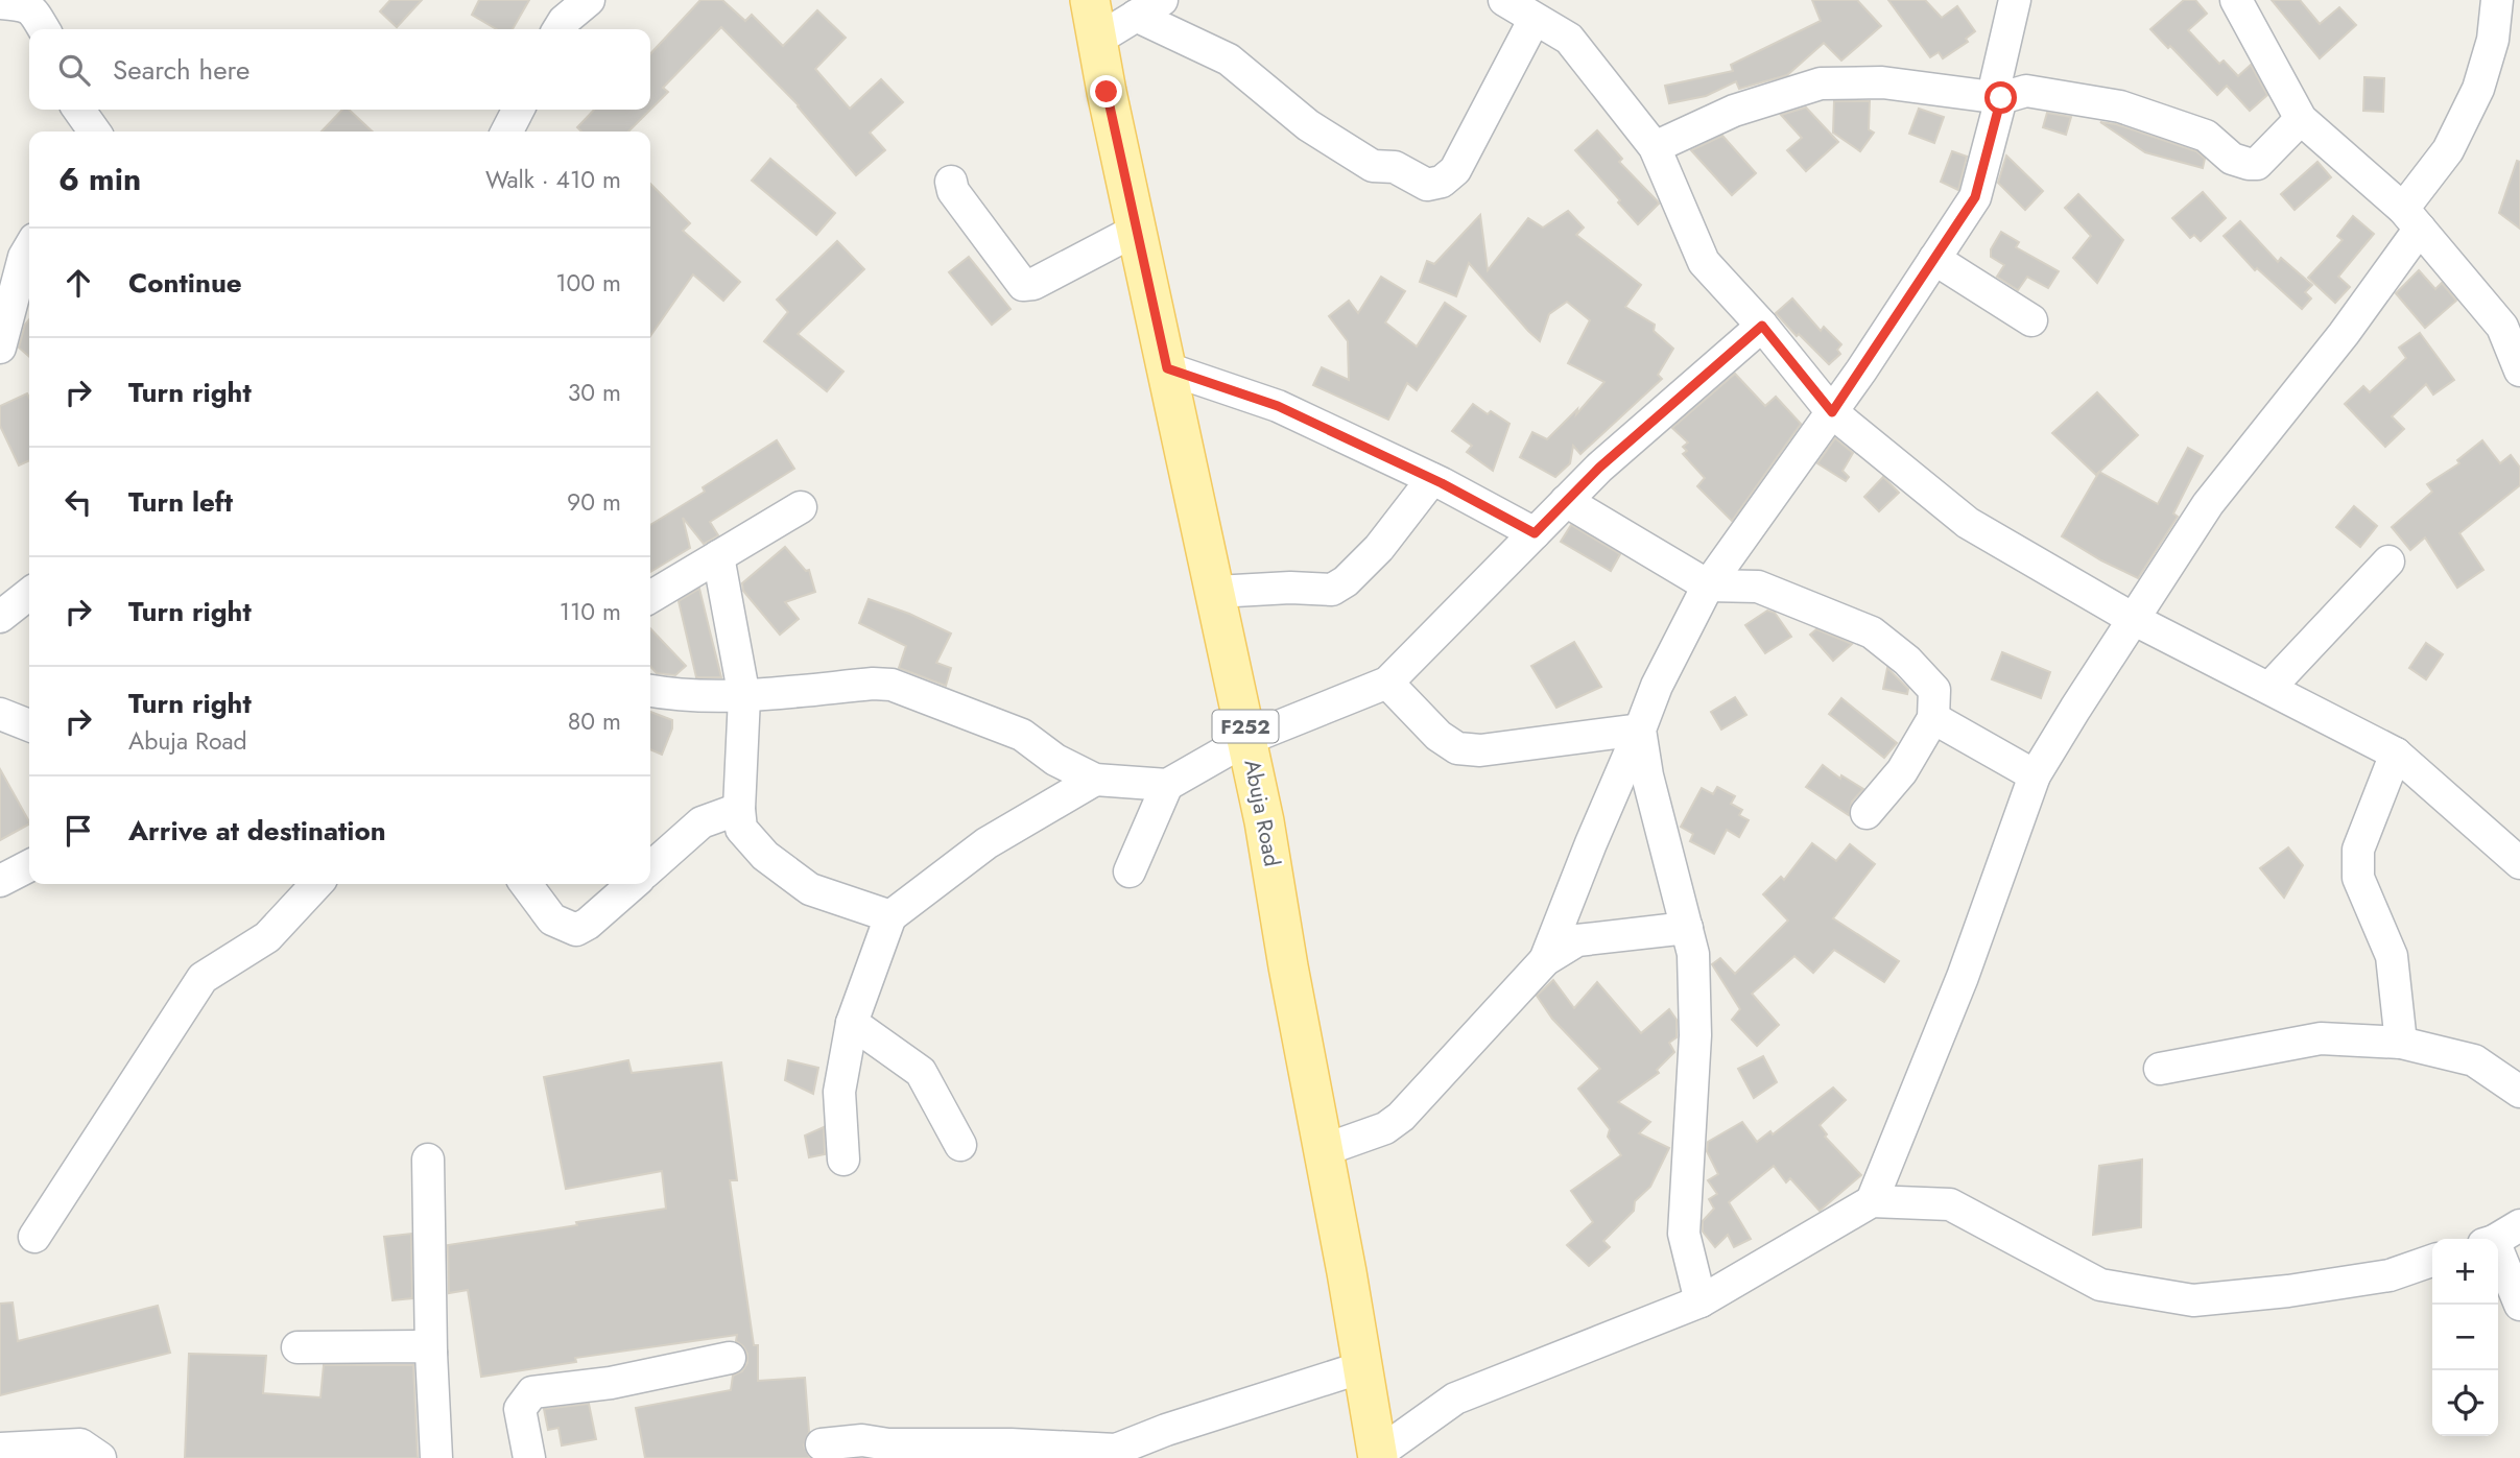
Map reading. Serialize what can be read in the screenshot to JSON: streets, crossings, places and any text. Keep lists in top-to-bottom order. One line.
{"streets":{"main road":["F252","Abuja Road"]},"page":{"search":"Search here","heading":["6 min","Walk · 410 m"],"list":[["Continue","100 m"],["Turn right","30 m"],["Turn left","90 m"],["Turn right","110 m"],["Turn right","Abuja Road","80 m"],"Arrive at destination"],"map_buttons":["+","−"]}}
